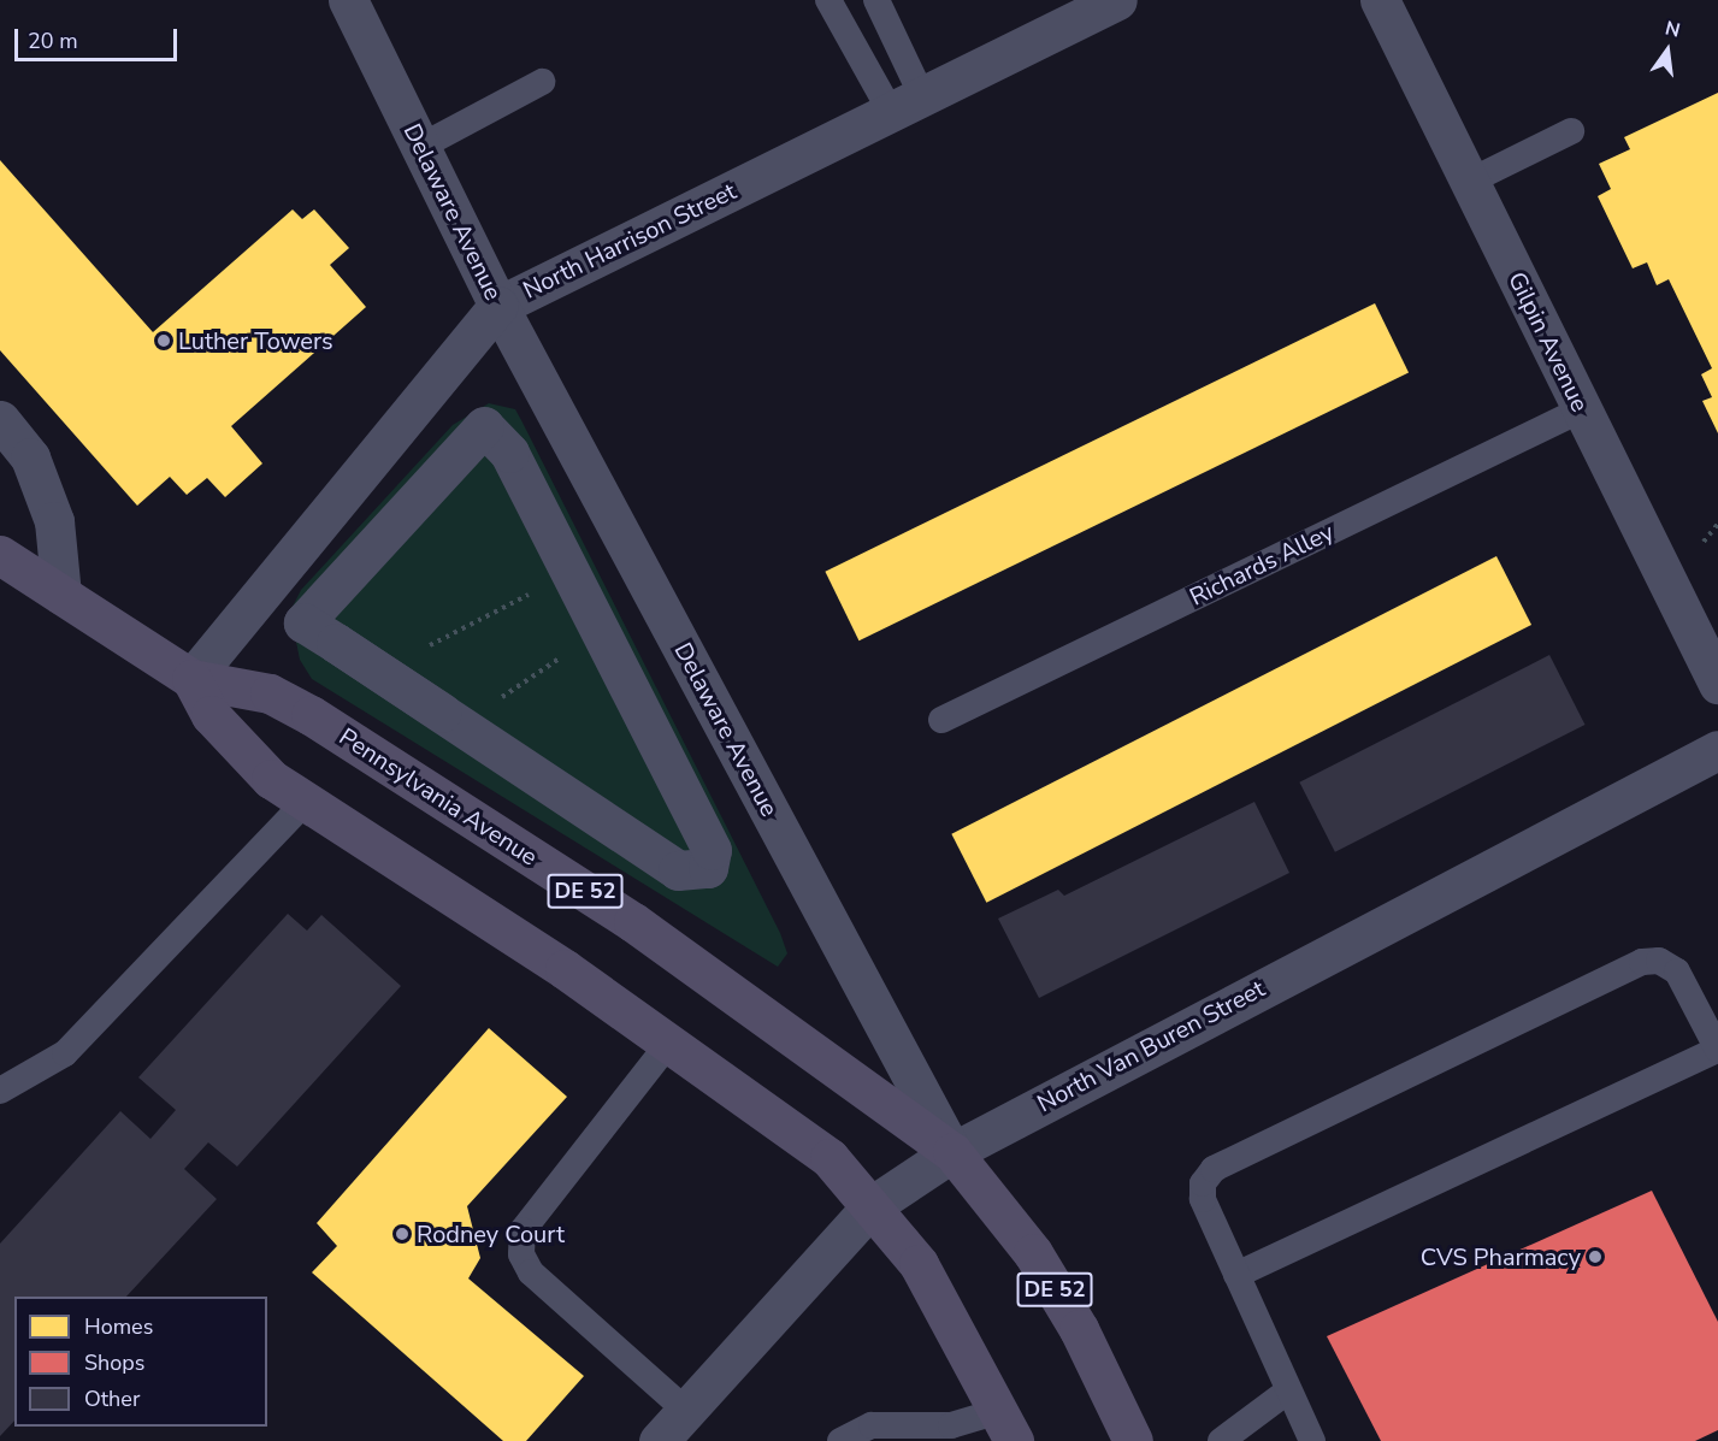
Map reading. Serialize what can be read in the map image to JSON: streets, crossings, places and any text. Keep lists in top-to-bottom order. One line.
{"streets":{"main road":["Delaware Avenue","Pennsylvania Avenue","DE 52"],"street":["North Harrison Street","Gilpin Avenue","North Van Buren Street"],"lane":["Richards Alley"]},"crossings":[["Delaware Avenue","North Harrison Street"],["Delaware Avenue","Pennsylvania Avenue"],["Delaware Avenue","North Van Buren Street"],["North Harrison Street","Pennsylvania Avenue"],["Gilpin Avenue","Richards Alley"],["Pennsylvania Avenue","DE 52"],["Pennsylvania Avenue","North Van Buren Street"],["DE 52","North Van Buren Street"]],"places":["Luther Towers","Rodney Court","CVS Pharmacy"],"legend":["Homes","Shops","Other"],"scale_bar":"20 m","north":"top"}
